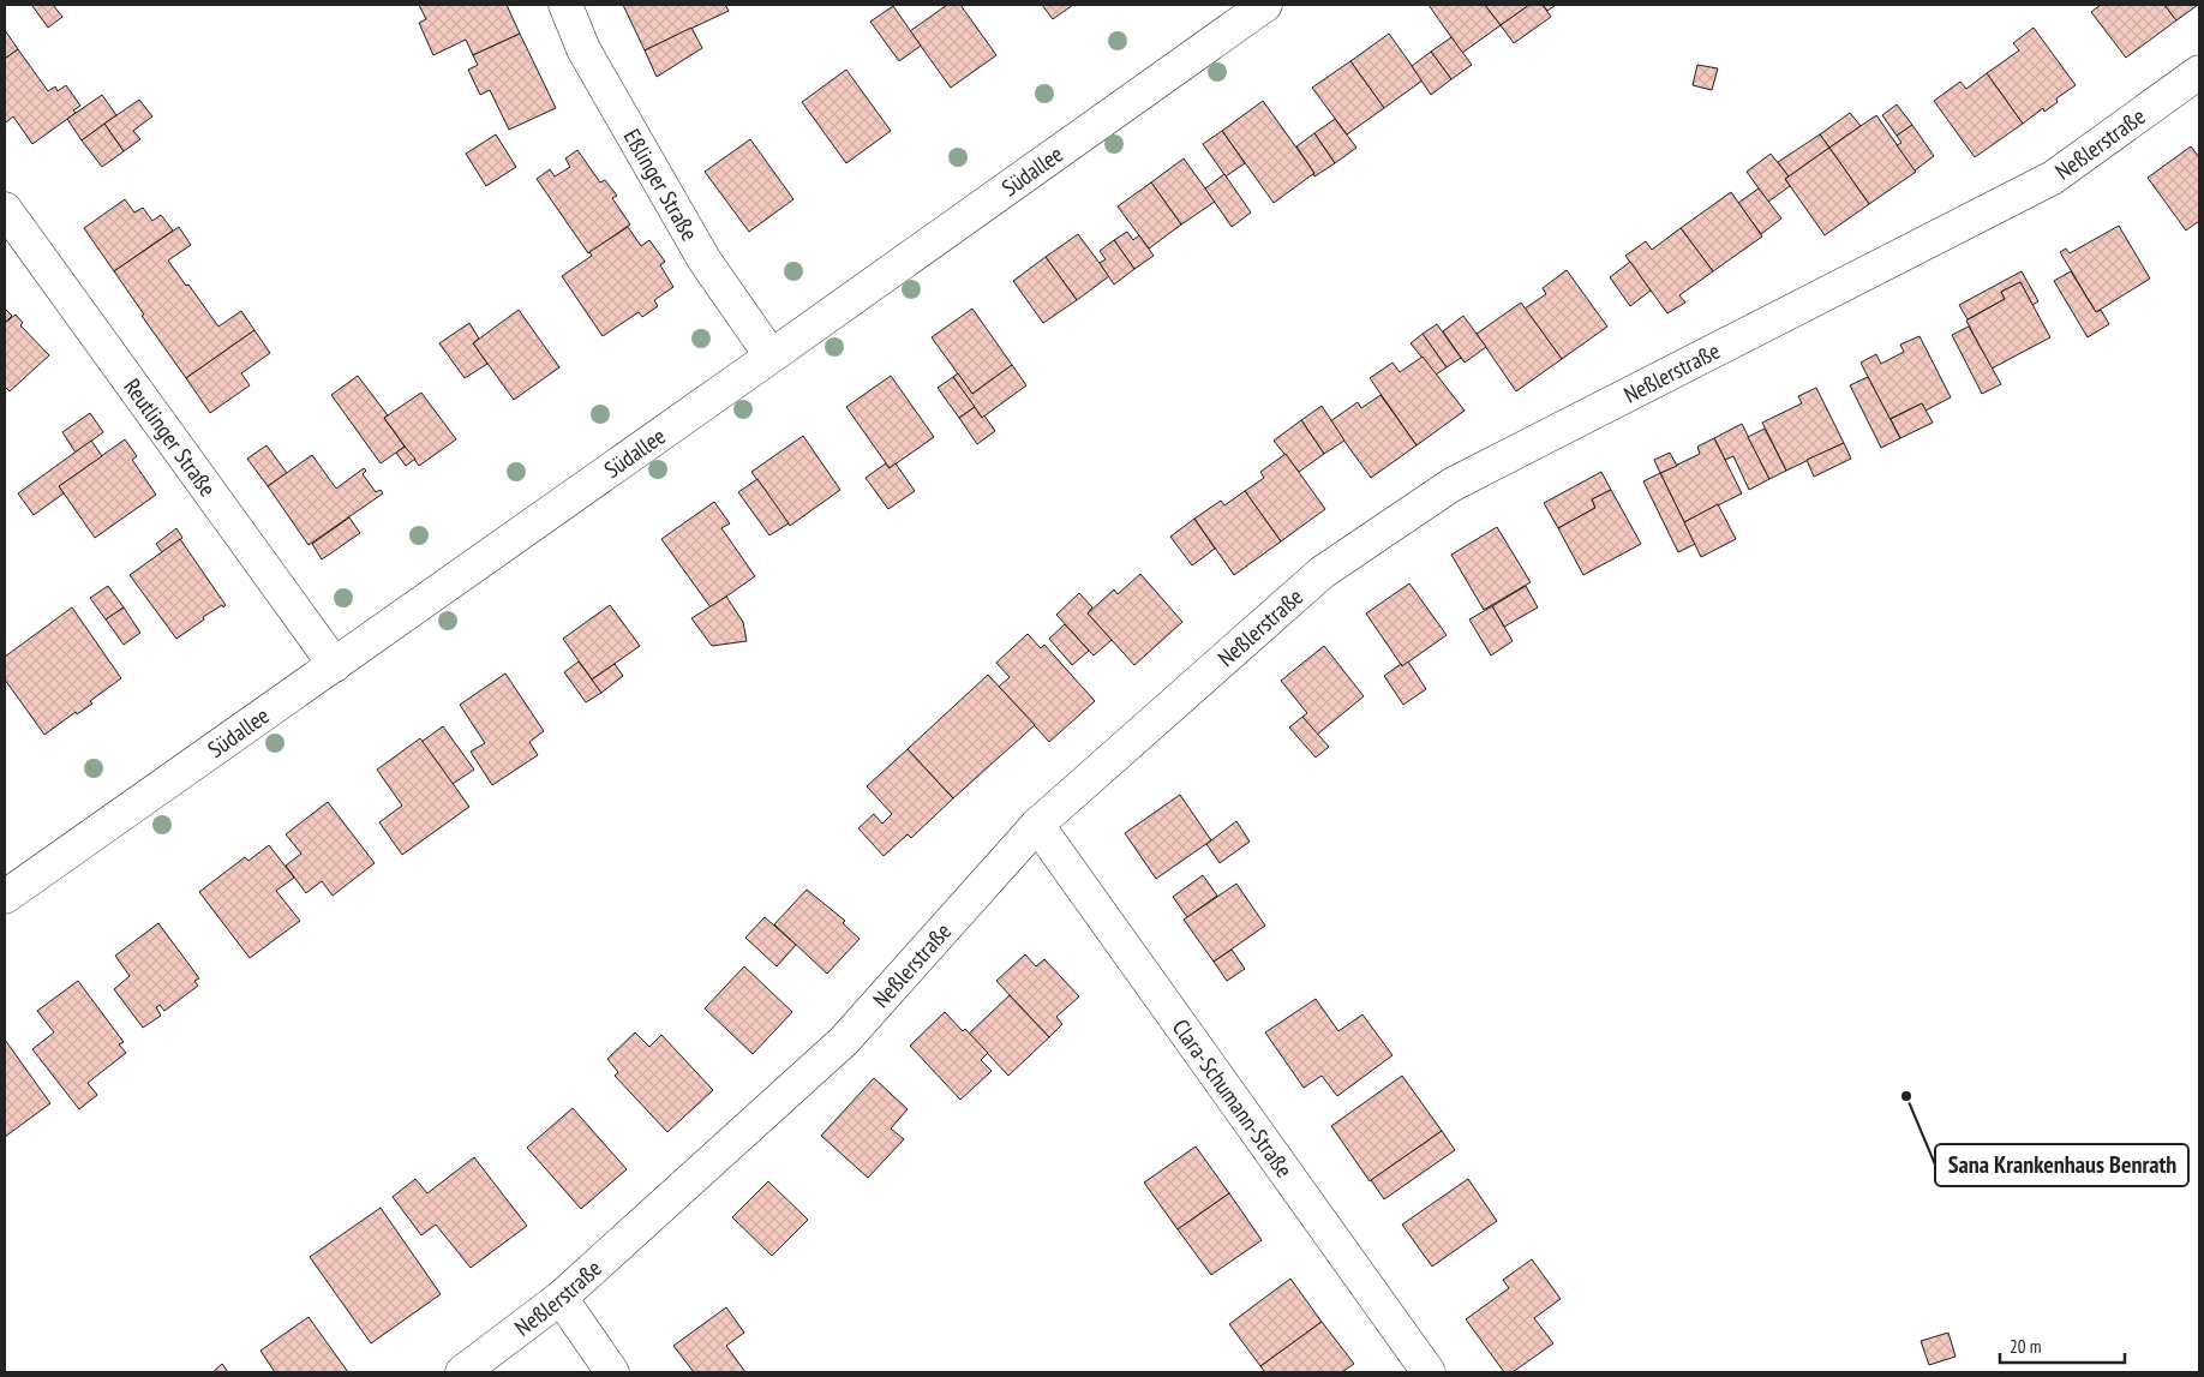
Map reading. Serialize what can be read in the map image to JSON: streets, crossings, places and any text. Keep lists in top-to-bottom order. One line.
{"streets":{"street":["Neßlerstraße","Südallee","Eßlinger Straße","Reutlinger Straße","Clara-Schumann-Straße"]},"crossings":[["Neßlerstraße","Clara-Schumann-Straße"],["Südallee","Eßlinger Straße"],["Südallee","Reutlinger Straße"]],"places":["Sana Krankenhaus Benrath"],"scale_bar":"20 m"}
